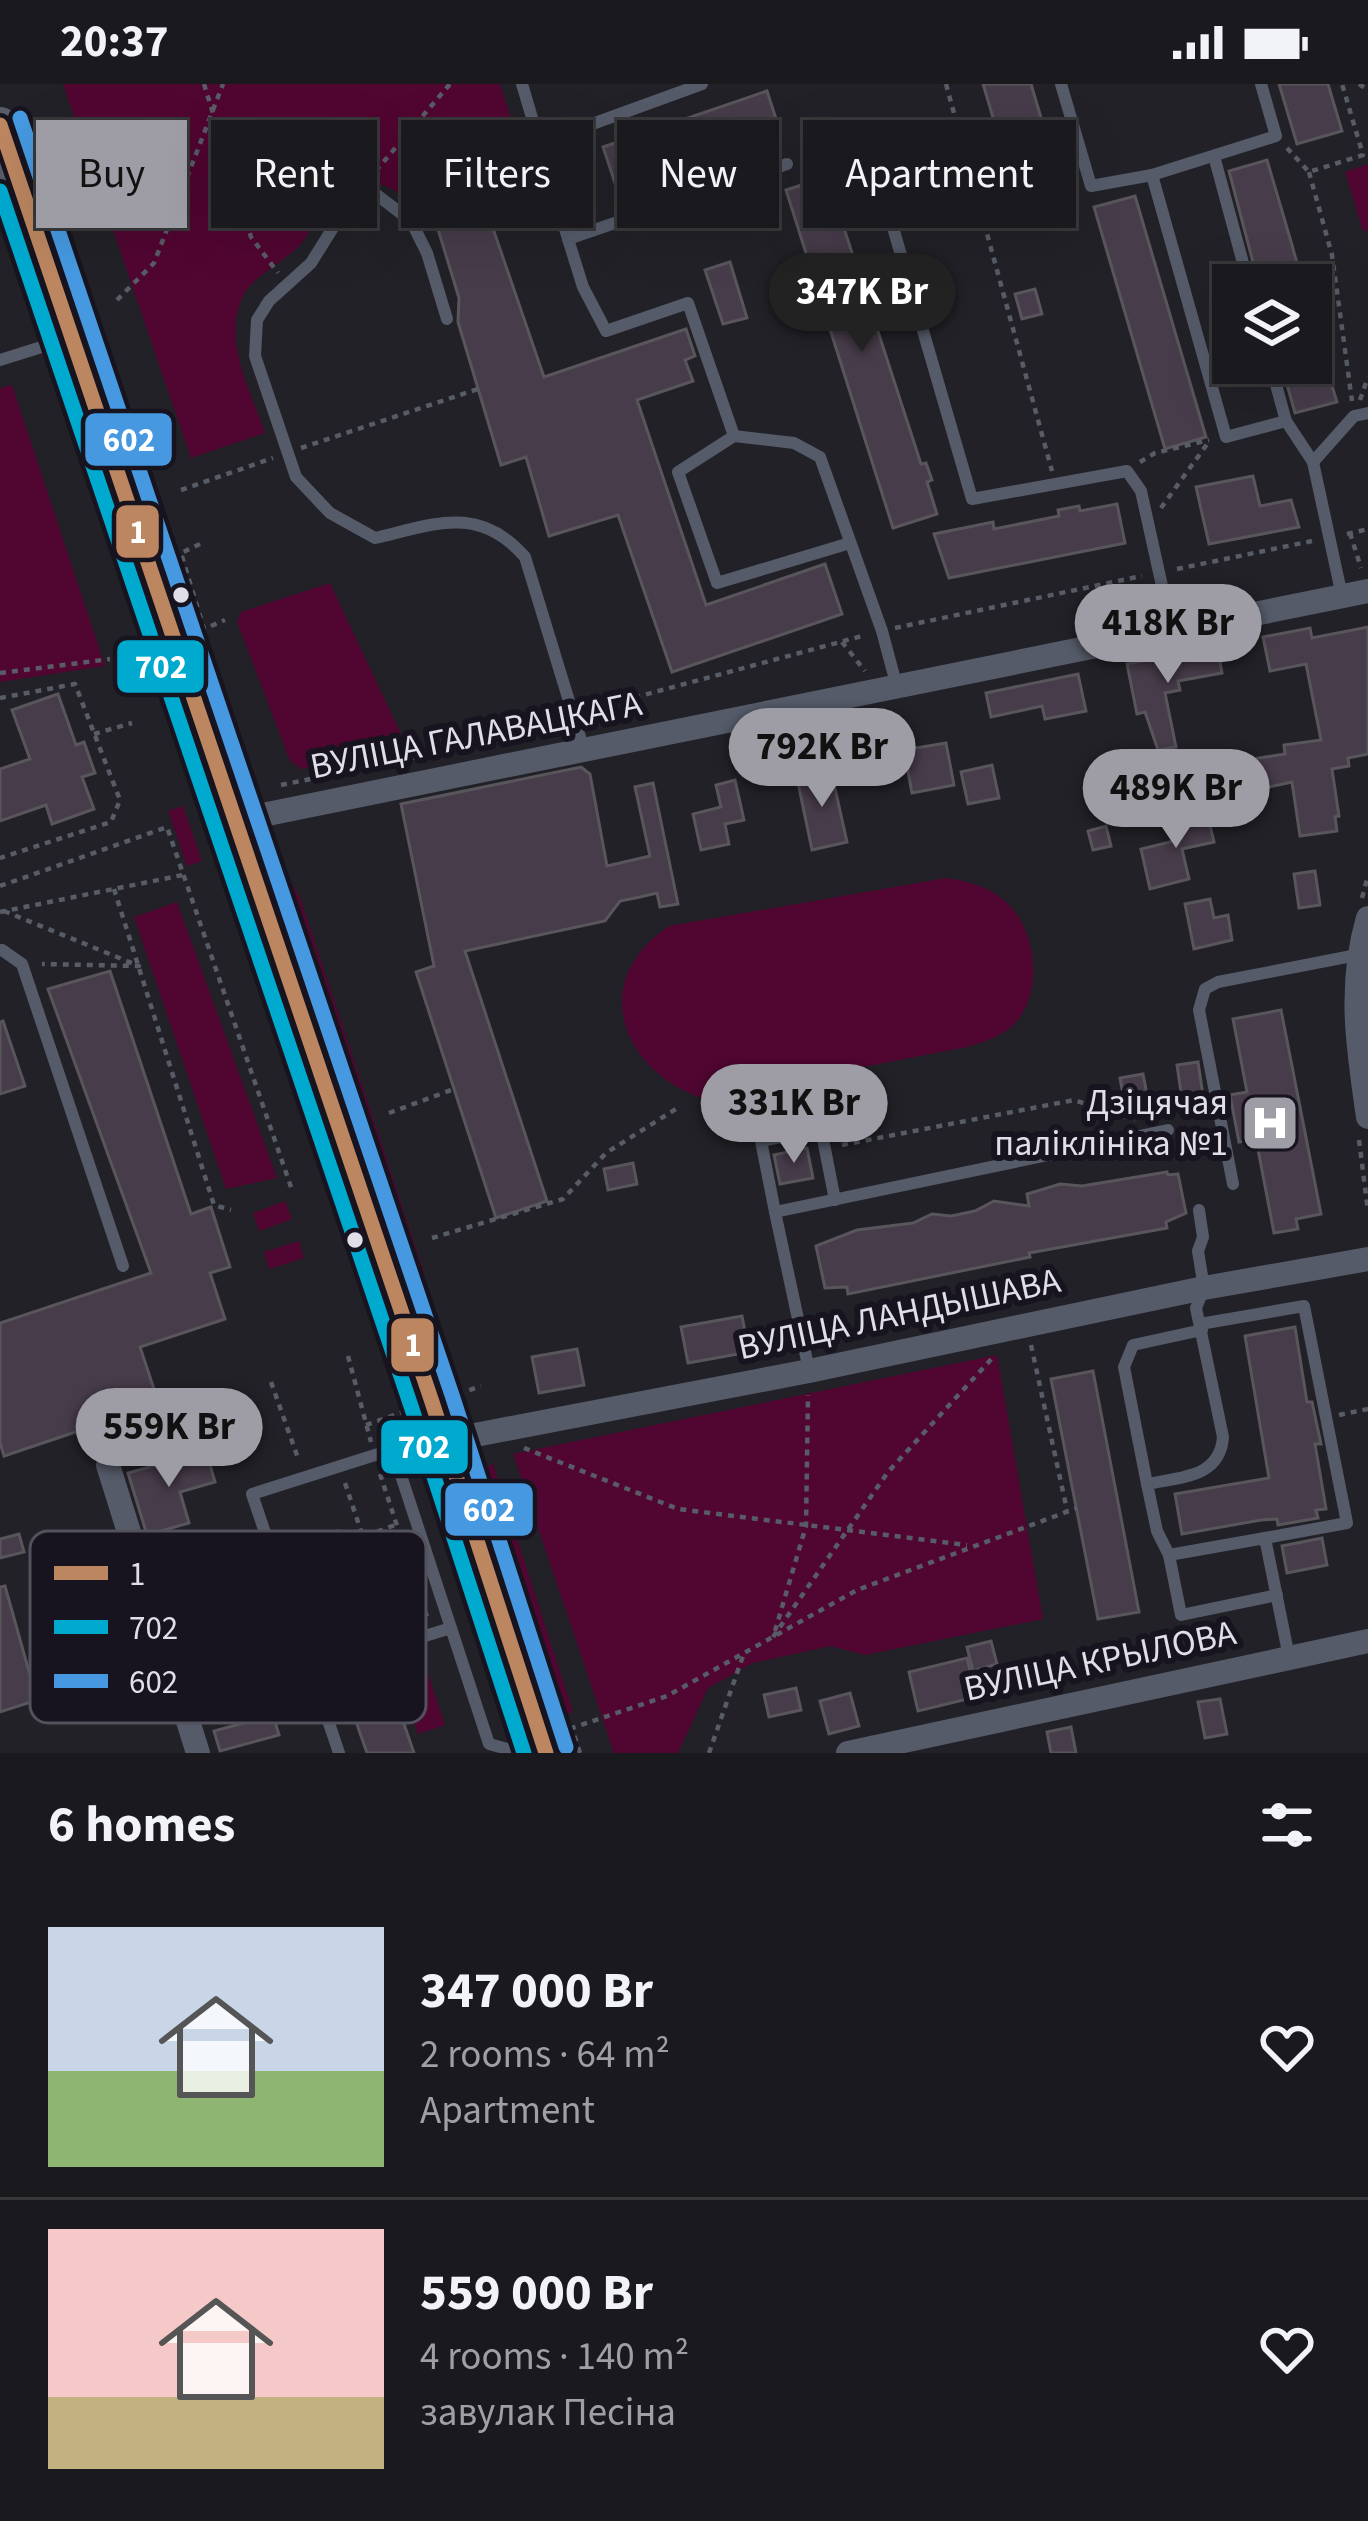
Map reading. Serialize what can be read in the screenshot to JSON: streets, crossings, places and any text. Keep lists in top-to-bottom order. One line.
{"streets":{"street":["ВУЛІЦА ГАЛАВАЦКАГА","ВУЛІЦА ЛАНДЫШАВА","ВУЛІЦА КРЫЛОВА"]},"places":{"hospital":["Дзіцячая паліклініка №1"]},"lines":["transit line 602","transit line 1","transit line 702"],"legend":["1","702","602"],"page":{"status":"20:37","chip":["Buy","Rent","Filters","New","Apartment"],"price":["347K Br","418K Br","792K Br","489K Br","331K Br","559K Br"],"heading":"6 homes","list":[{"name":"347 000 Br","note":"2 rooms · 64 m² · Apartment"},{"name":"559 000 Br","note":"4 rooms · 140 m² · завулак Песіна"}]}}
